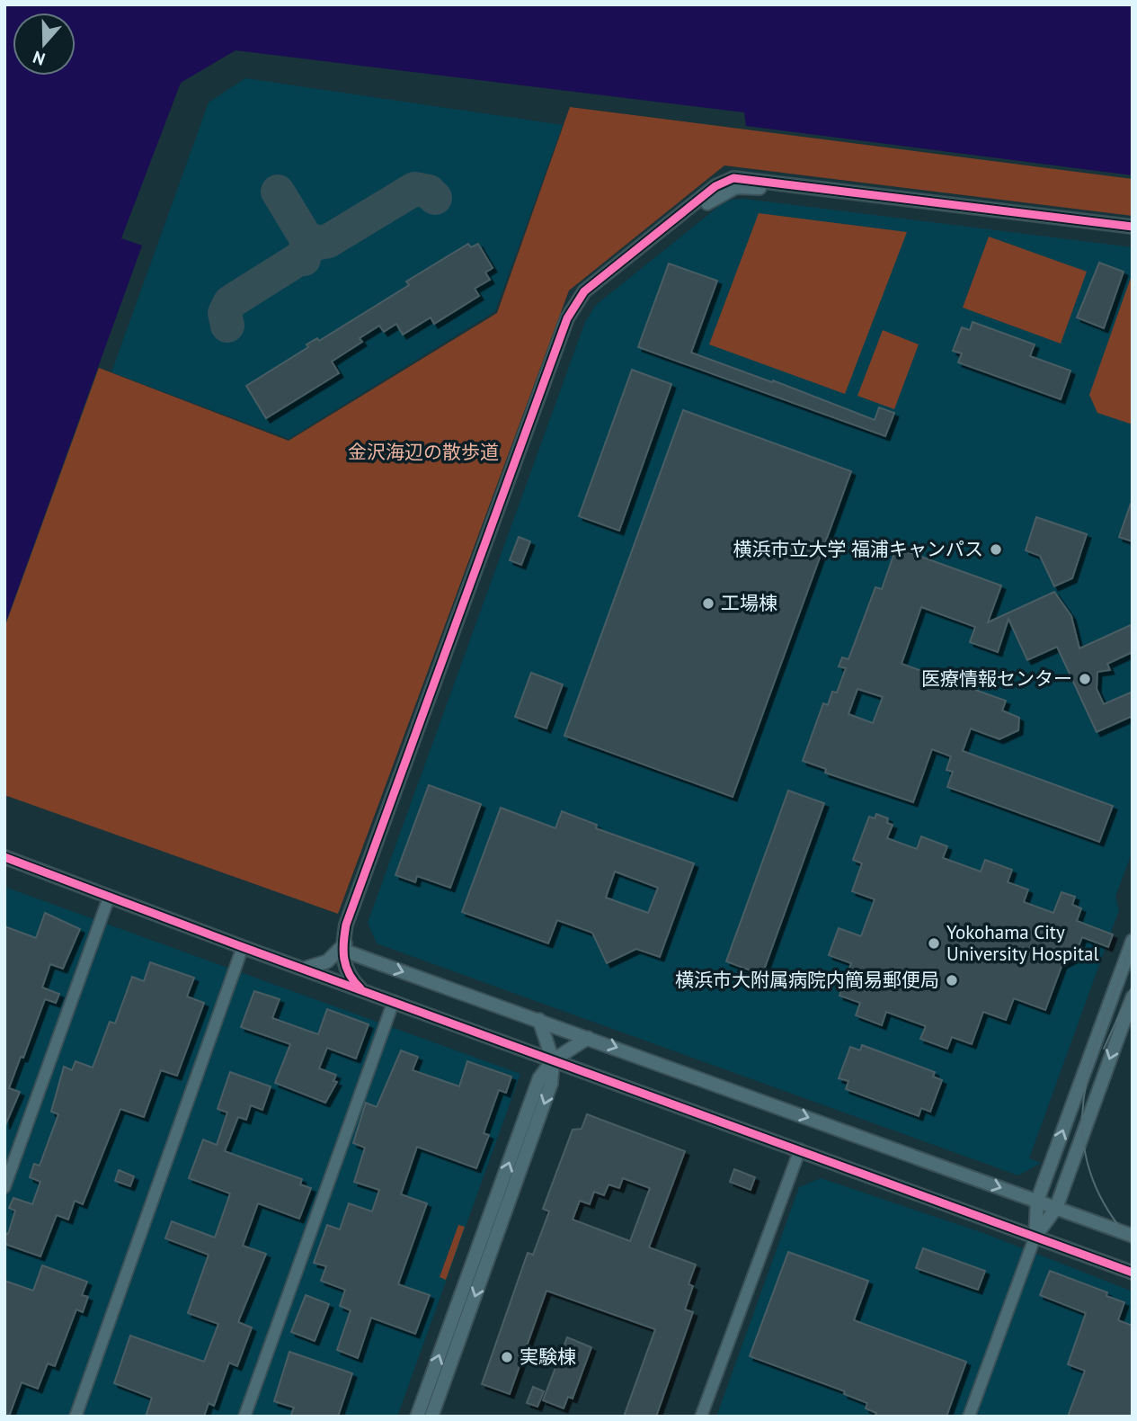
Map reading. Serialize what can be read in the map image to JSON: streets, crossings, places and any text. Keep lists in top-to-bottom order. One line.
{"parks":["金沢海辺の散歩道"],"places":["横浜市立大学 福浦キャンパス","工場棟","医療情報センター","Yokohama City University Hospital","横浜市大附属病院内簡易郵便局","実験棟"],"north":"bottom"}
